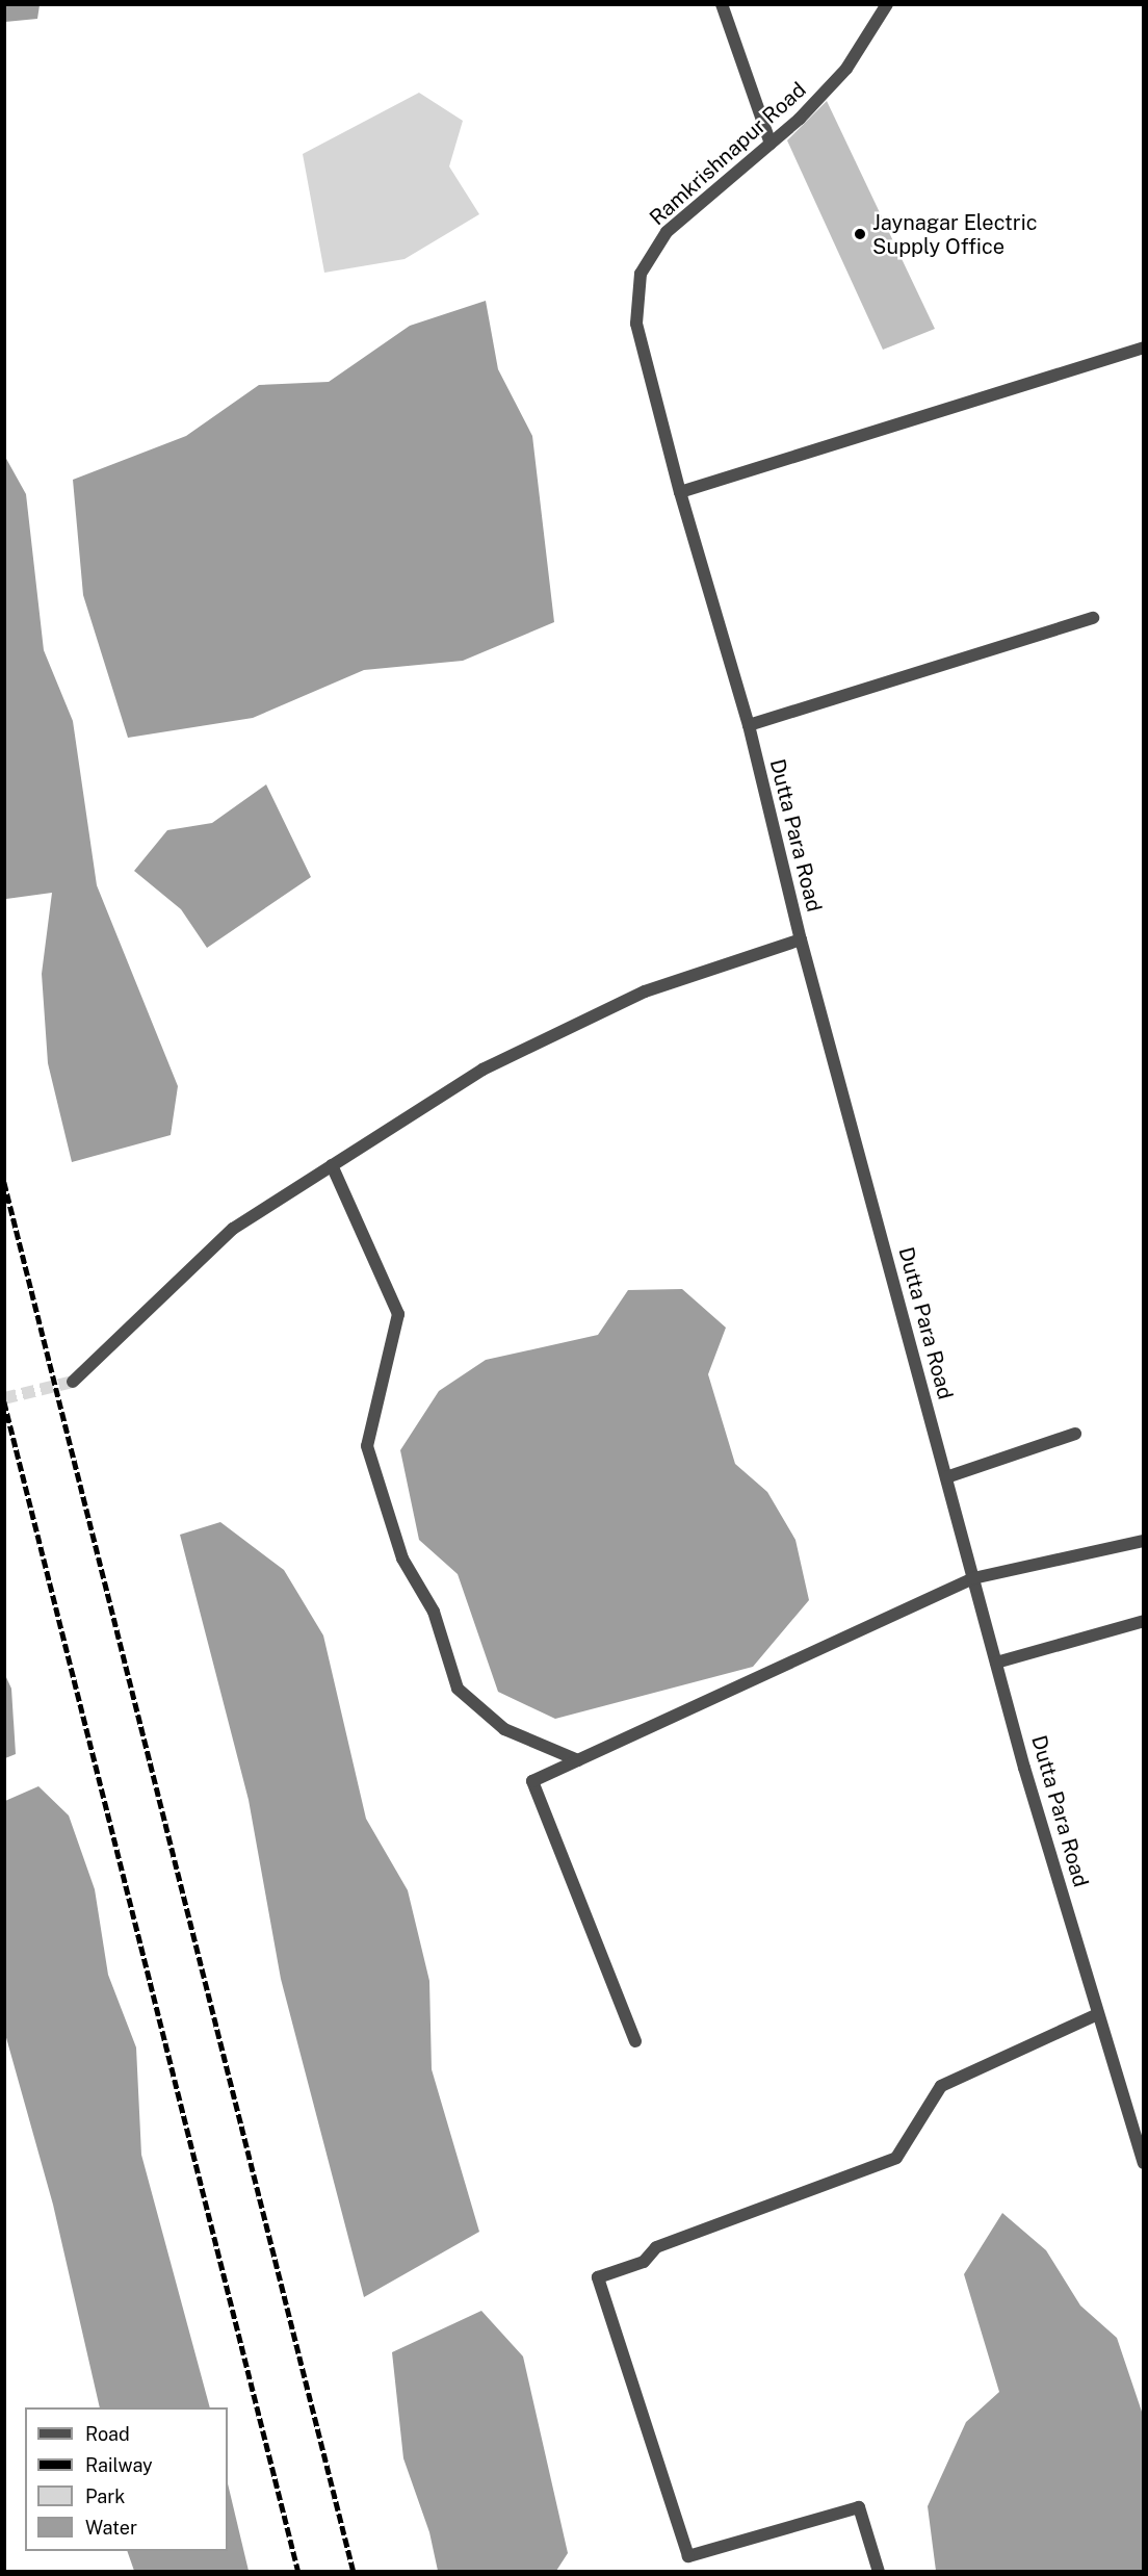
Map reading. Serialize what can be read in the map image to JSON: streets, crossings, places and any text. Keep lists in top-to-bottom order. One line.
{"streets":{"street":["Ramkrishnapur Road","Dutta Para Road"]},"crossings":[["Ramkrishnapur Road","Dutta Para Road"]],"places":["Jaynagar Electric Supply Office"],"legend":["Road","Railway","Park","Water"]}
